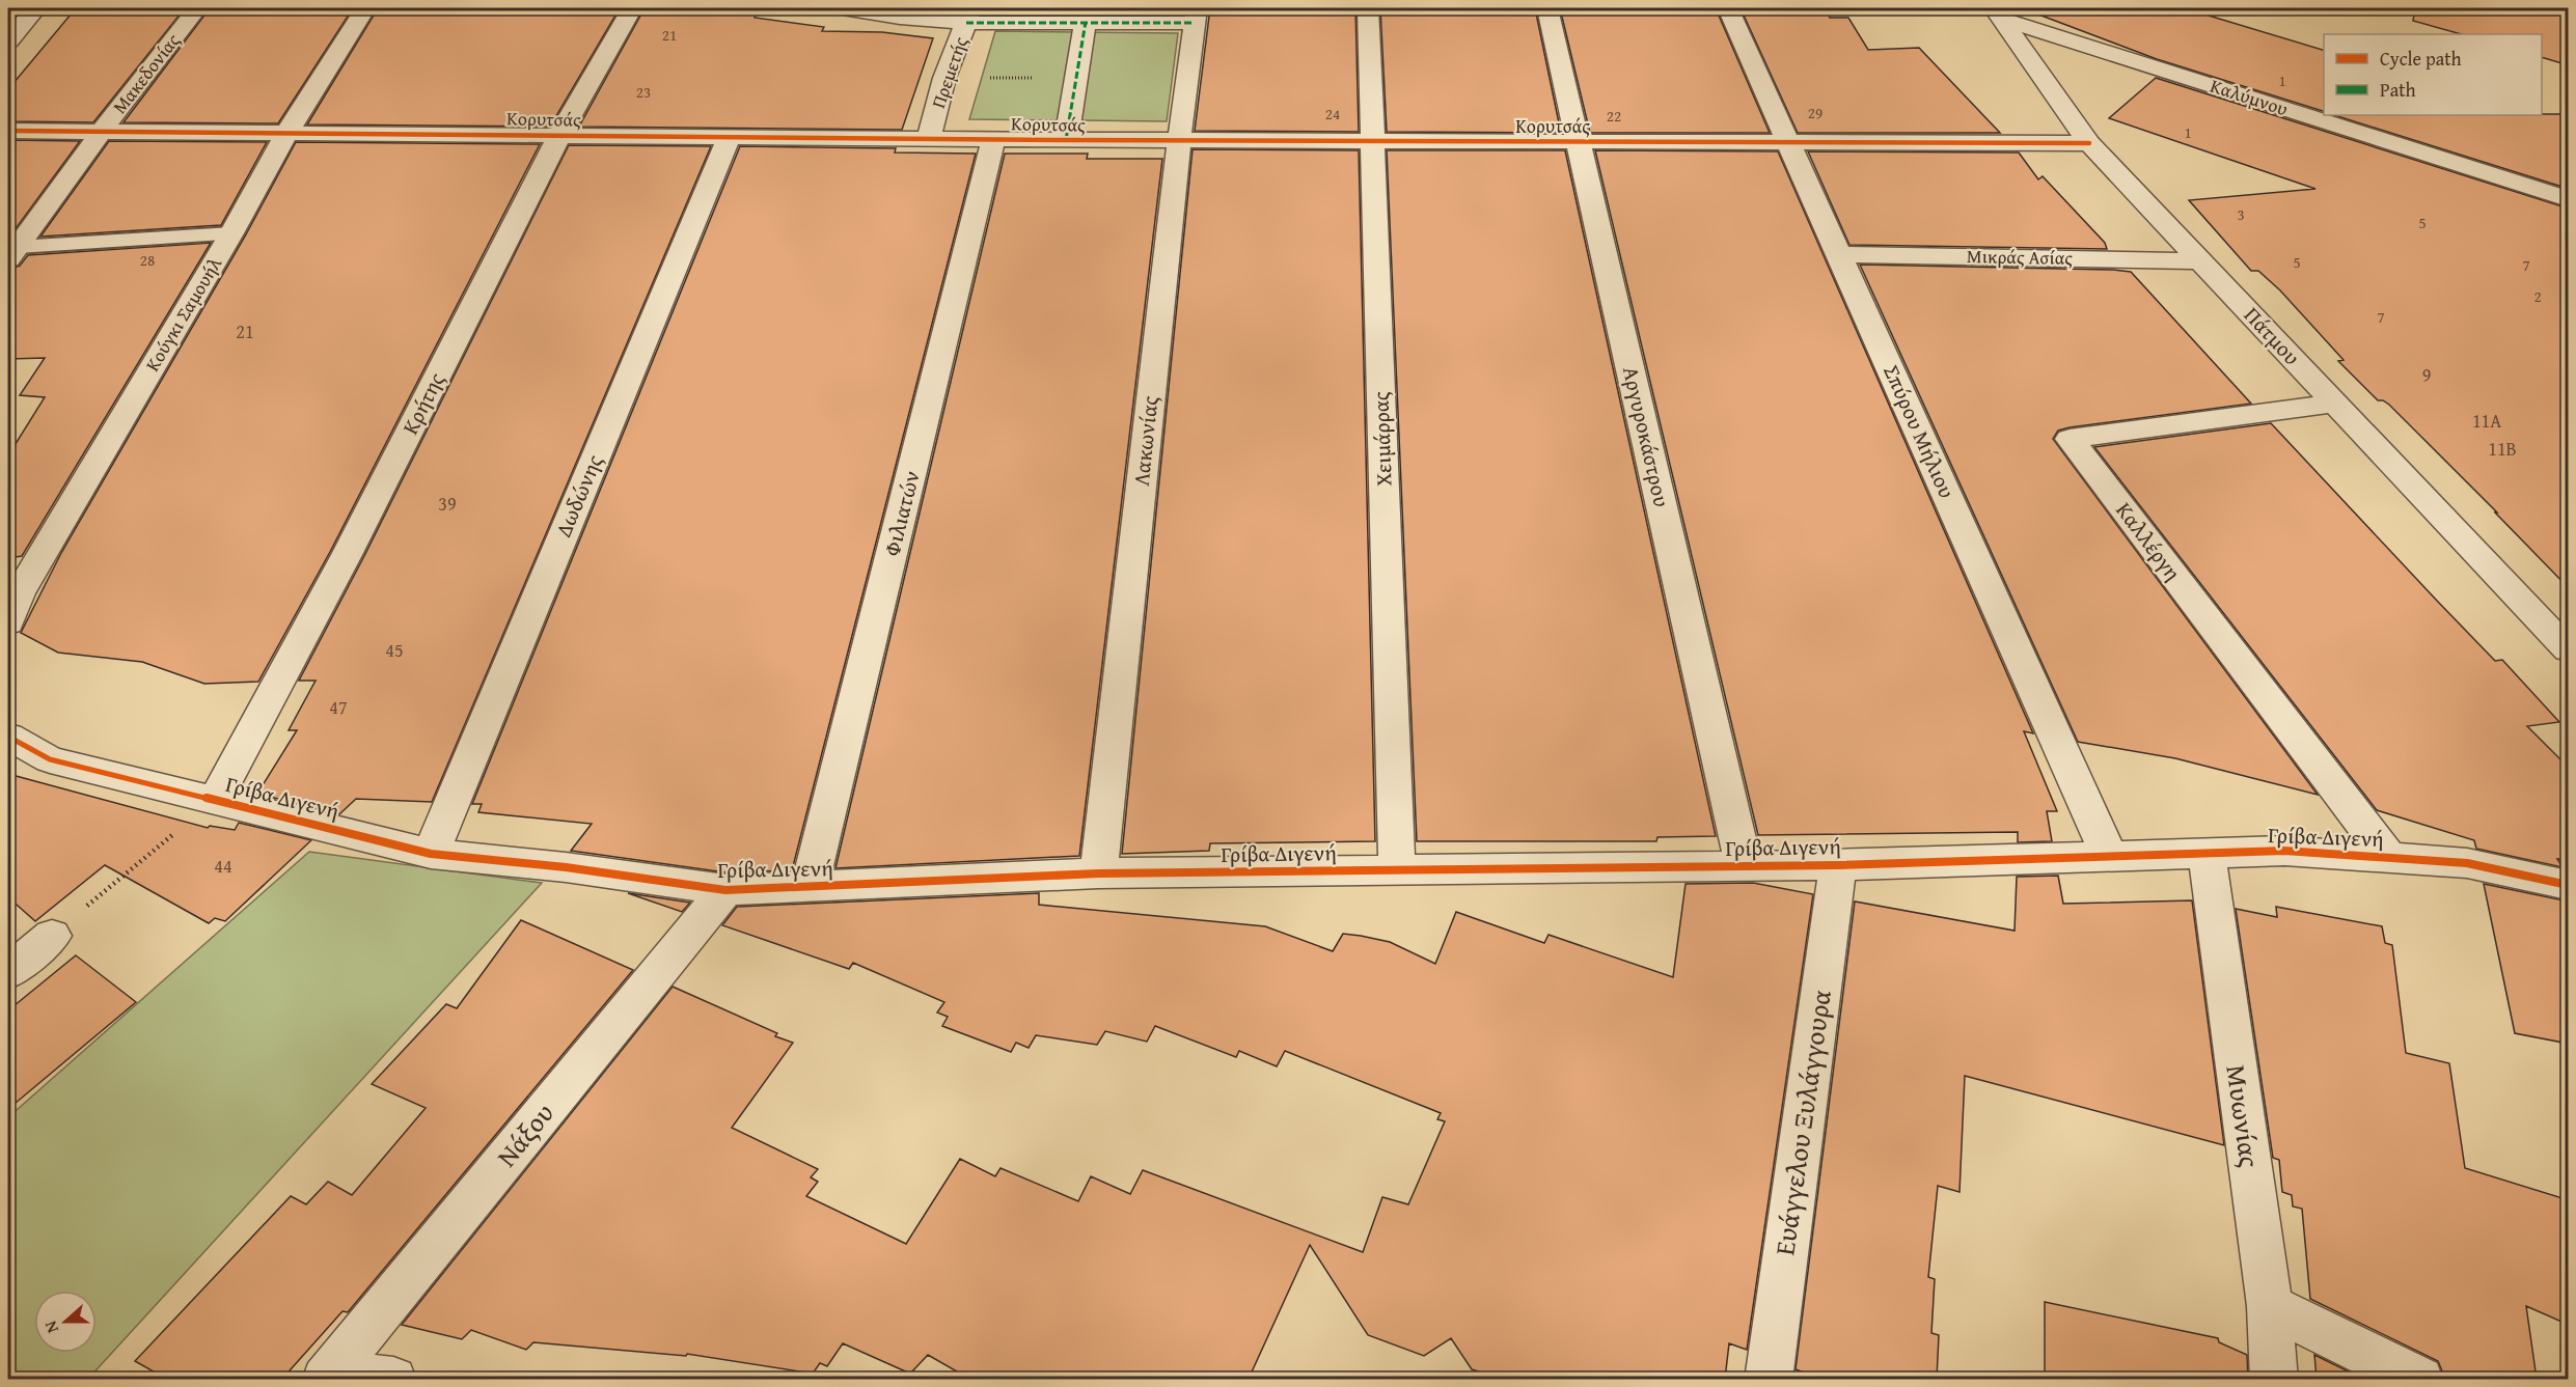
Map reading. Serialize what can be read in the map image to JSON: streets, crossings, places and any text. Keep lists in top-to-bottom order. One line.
{"streets":{"street":["Πρεμετής","Μακεδονίας","Καλύμνου","Κορυτσάς","Μικράς Ασίας","Κούγκι Σαμουήλ","Πάτμου","Κρήτης","Σπύρου Μήλιου","Αργυροκάστρου","Χειμάρρας","Λακωνίας","Δωδώνης","Φιλιατών","Καλλέργη","Γρίβα Διγενή","Μυωνίας","Ευάγγελου Ξυλάγγουρα","Νάξου"]},"crossings":[["Πρεμετής","Κορυτσάς"],["Μακεδονίας","Κορυτσάς"],["Καλύμνου","Πάτμου"],["Κορυτσάς","Κούγκι Σαμουήλ"],["Κορυτσάς","Πάτμου"],["Κορυτσάς","Κρήτης"],["Κορυτσάς","Σπύρου Μήλιου"],["Κορυτσάς","Αργυροκάστρου"],["Κορυτσάς","Χειμάρρας"],["Κορυτσάς","Λακωνίας"],["Κορυτσάς","Δωδώνης"],["Κορυτσάς","Φιλιατών"],["Μικράς Ασίας","Πάτμου"],["Μικράς Ασίας","Σπύρου Μήλιου"],["Πάτμου","Καλλέργη"],["Κρήτης","Γρίβα Διγενή"],["Σπύρου Μήλιου","Γρίβα Διγενή"],["Αργυροκάστρου","Γρίβα Διγενή"],["Χειμάρρας","Γρίβα Διγενή"],["Λακωνίας","Γρίβα Διγενή"],["Δωδώνης","Γρίβα Διγενή"],["Φιλιατών","Γρίβα Διγενή"],["Καλλέργη","Γρίβα Διγενή"],["Γρίβα Διγενή","Μυωνίας"],["Γρίβα Διγενή","Ευάγγελου Ξυλάγγουρα"],["Γρίβα Διγενή","Νάξου"]],"house_numbers":["21","1","23","29","24","22","1","3","5","28","5","7","2","7","21","9","11Α","11Β","39","45","47","44"],"legend":["Cycle path","Path"],"north":"left"}
